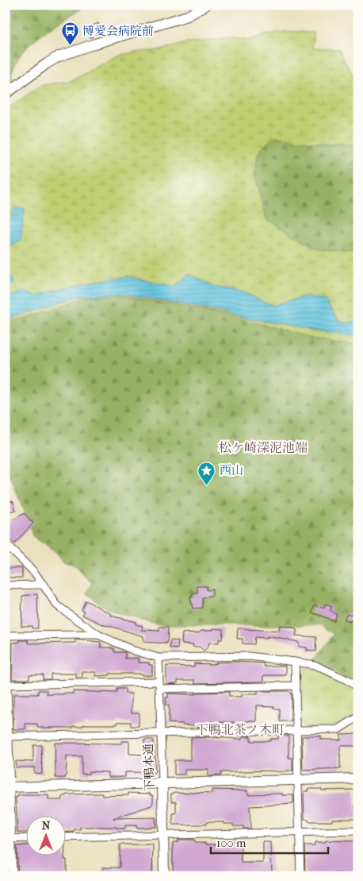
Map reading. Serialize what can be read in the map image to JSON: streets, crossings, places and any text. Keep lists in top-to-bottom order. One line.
{"streets":{"street":["下鴨本通"]},"districts":["松ケ崎深泥池端","下鴨北茶ノ木町"],"places":{"bus stop":["博愛会病院前"],"place":["西山"]},"scale_bar":"100 m","north":"top"}
